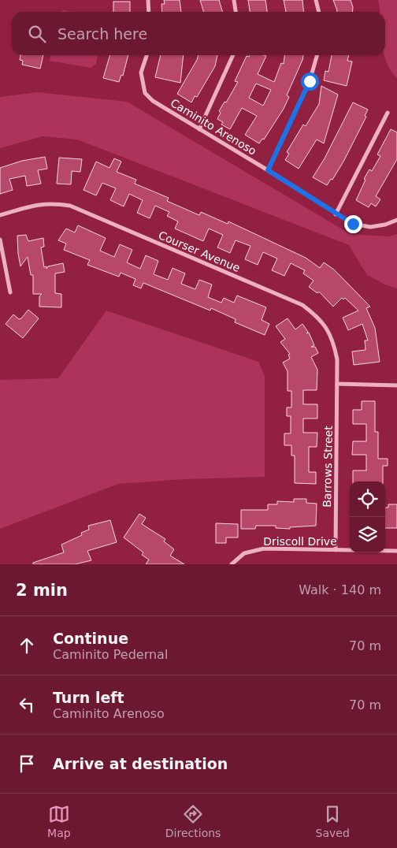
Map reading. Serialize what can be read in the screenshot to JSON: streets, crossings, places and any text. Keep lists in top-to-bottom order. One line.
{"streets":{"street":["Caminito Arenoso","Courser Avenue","Barrows Street","Driscoll Drive"]},"crossings":[["Courser Avenue","Barrows Street"],["Barrows Street","Driscoll Drive"]],"page":{"search":"Search here","heading":["2 min","Walk · 140 m"],"list":[["Continue","Caminito Pedernal","70 m"],["Turn left","Caminito Arenoso","70 m"],"Arrive at destination"],"nav":["Map","Directions","Saved"]}}
